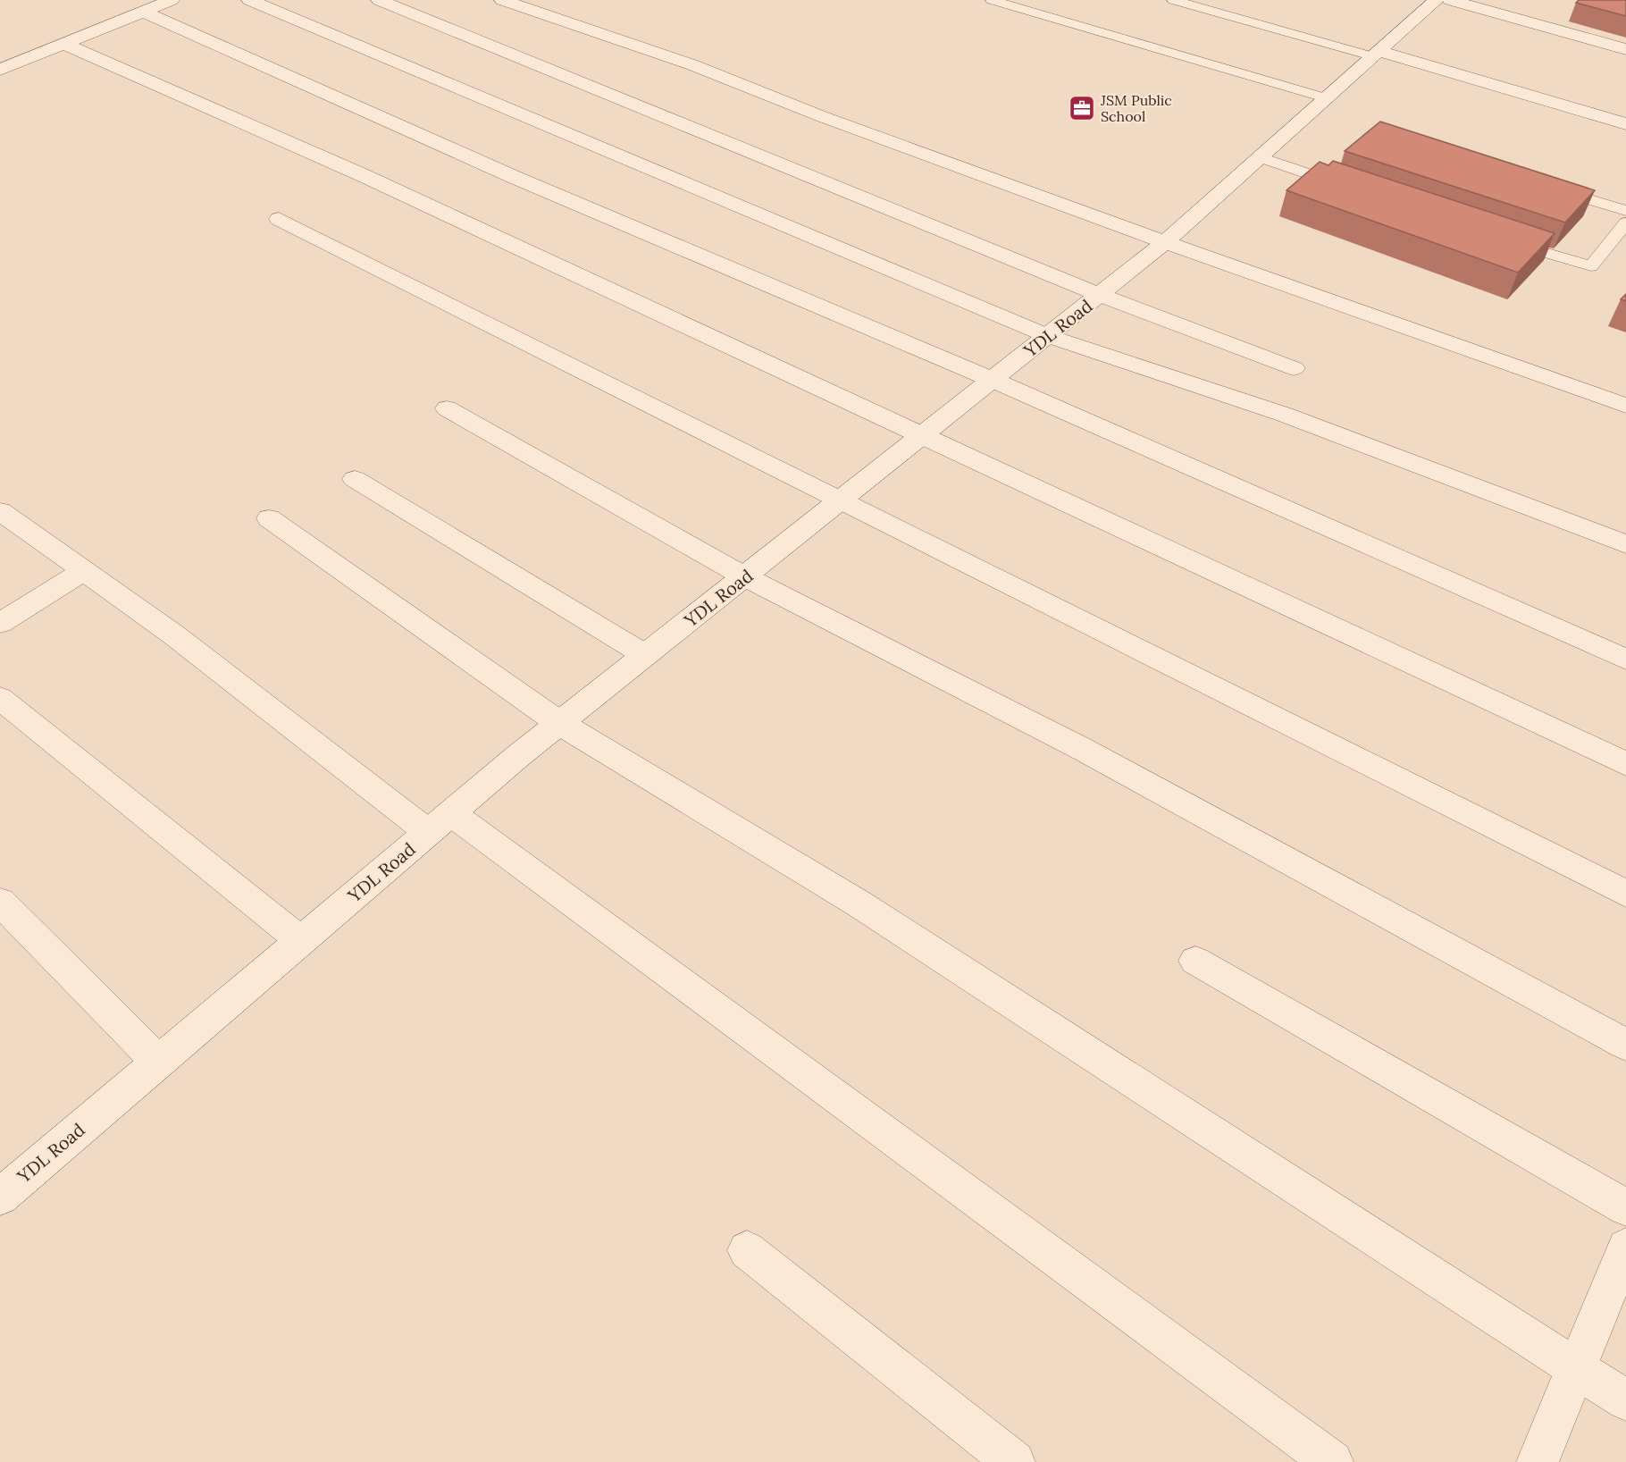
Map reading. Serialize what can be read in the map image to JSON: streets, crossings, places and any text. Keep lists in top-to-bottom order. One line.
{"streets":{"street":["YDL Road"]},"places":{"office":["JSM Public School"]}}
